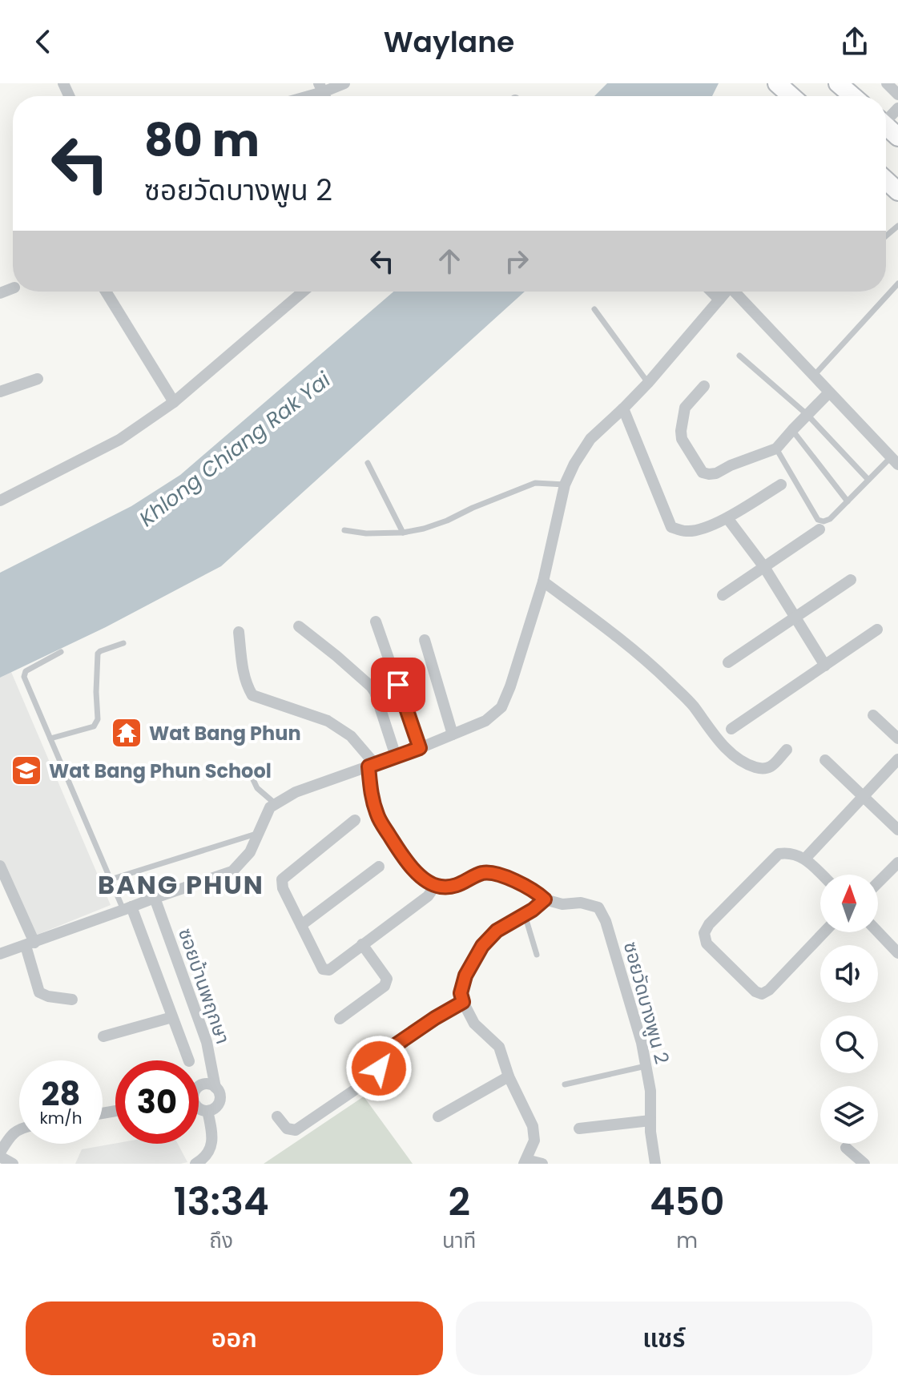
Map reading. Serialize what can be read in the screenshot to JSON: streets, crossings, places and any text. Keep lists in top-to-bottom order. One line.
{"streets":{"street":["ซอยบ้านพฤกษา","ซอยวัดบางพูน 2"]},"districts":["BANG PHUN"],"water":["Khlong Chiang Rak Yai"],"places":{"temple":["Wat Bang Phun"],"school or university":["Wat Bang Phun School"]},"north":"top","page":{"header":"Waylane","turn":["80 m","ซอยวัดบางพูน 2"],"speed":"28 km/h","limit":"30","eta":["13:34","ถึง","2","นาที","450","m"],"buttons":["ออก","แชร์"]}}
